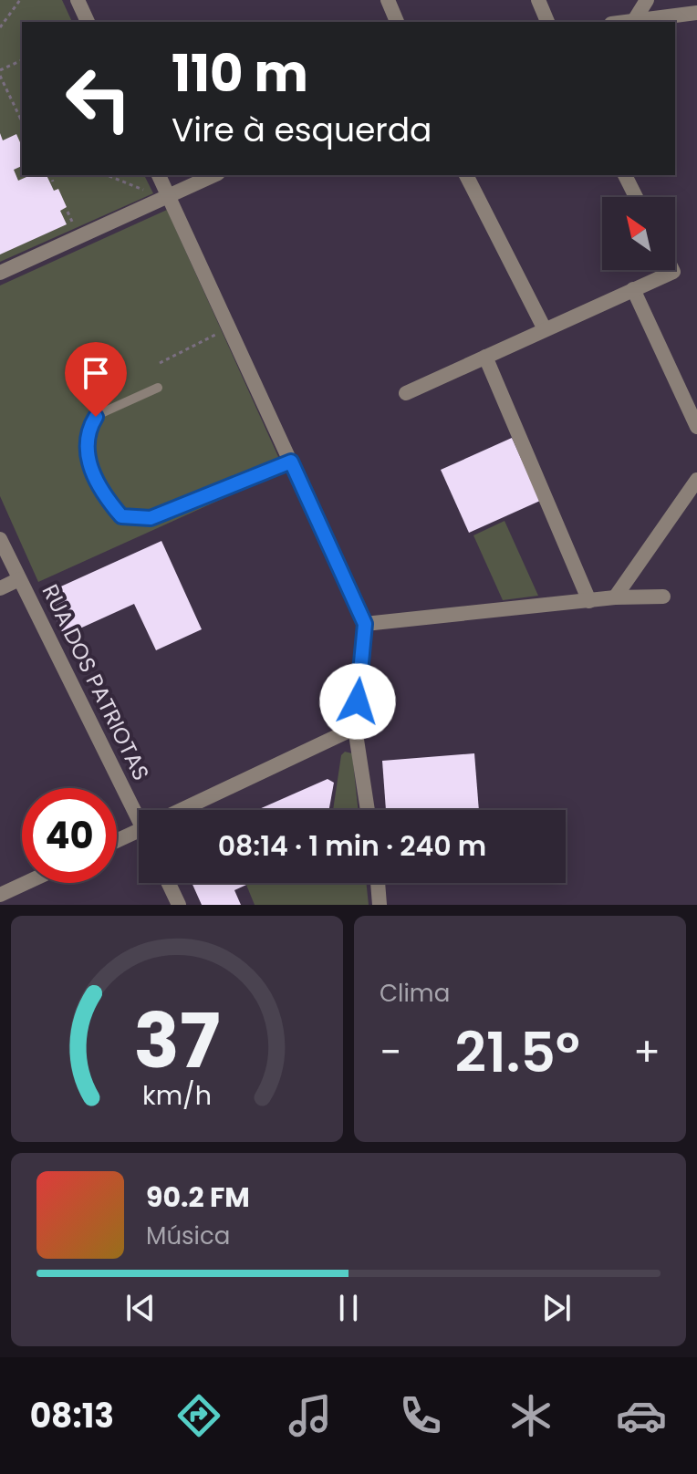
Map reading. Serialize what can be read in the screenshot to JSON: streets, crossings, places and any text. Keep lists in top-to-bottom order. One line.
{"streets":{"street":["RUA DOS PATRIOTAS"]},"north":"top left","page":{"turn":["110 m","Vire à esquerda"],"limit":"40","trip":"08:14 · 1 min · 240 m","tile":"Clima","heat":["−","21.5°","+"],"song":["90.2 FM","Música"],"tabs":"08:13","gauge":["37","km/h"]}}
